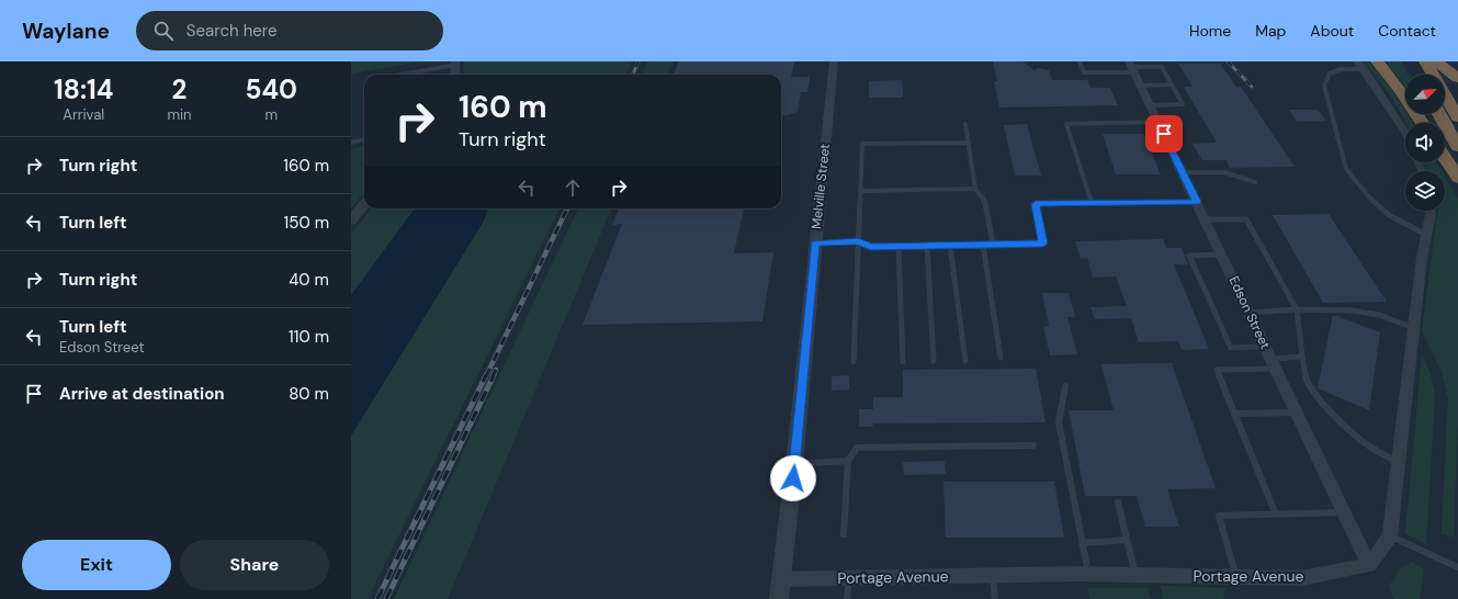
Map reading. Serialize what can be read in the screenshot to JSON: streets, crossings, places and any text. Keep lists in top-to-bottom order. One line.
{"streets":{"street":["Melville Street","Edson Street","Portage Avenue"]},"crossings":[["Melville Street","Portage Avenue"],["Edson Street","Portage Avenue"]],"north":"top right","page":{"header":"Waylane","search":"Search here","nav":["Home","Map","About","Contact"],"eta":["18:14","Arrival","2","min","540","m"],"turn":["160 m","Turn right"],"list":[{"name":"Turn right","value":"160 m"},{"name":"Turn left","value":"150 m"},{"name":"Turn right","value":"40 m"},{"name":"Turn left","note":"Edson Street","value":"110 m"},{"name":"Arrive at destination","value":"80 m"}],"buttons":["Exit","Share"]}}
